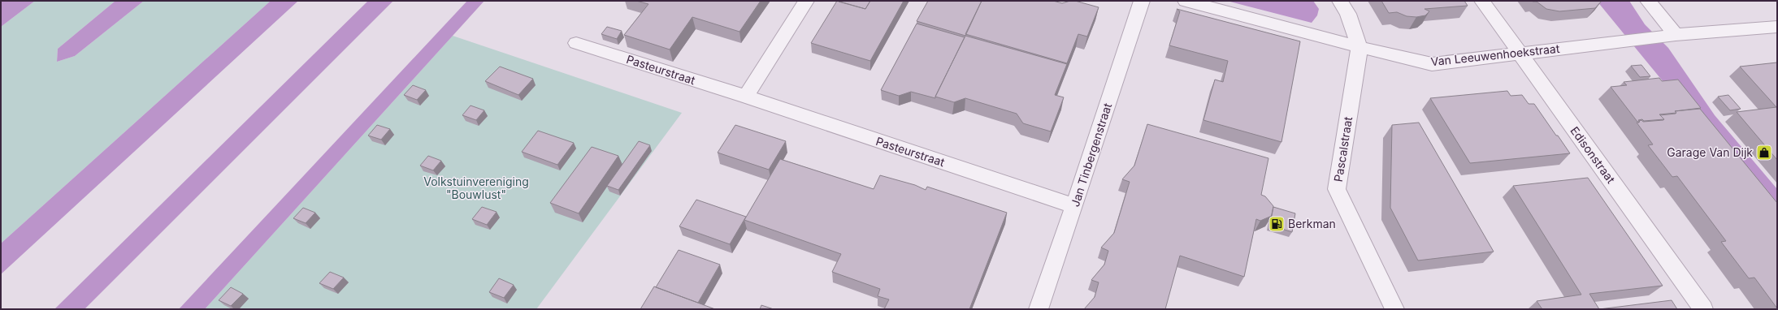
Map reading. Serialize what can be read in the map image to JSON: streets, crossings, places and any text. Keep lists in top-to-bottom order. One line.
{"streets":{"street":["Van Leeuwenhoekstraat","Pasteurstraat","Pascalstraat","Jan Tinbergenstraat","Edisonstraat"]},"crossings":[["Van Leeuwenhoekstraat","Pascalstraat"],["Van Leeuwenhoekstraat","Edisonstraat"],["Pasteurstraat","Jan Tinbergenstraat"]],"parks":["Volkstuinvereniging \"Bouwlust\""],"places":{"shop":["Garage Van Dijk"],"fuel station":["Berkman"]}}
